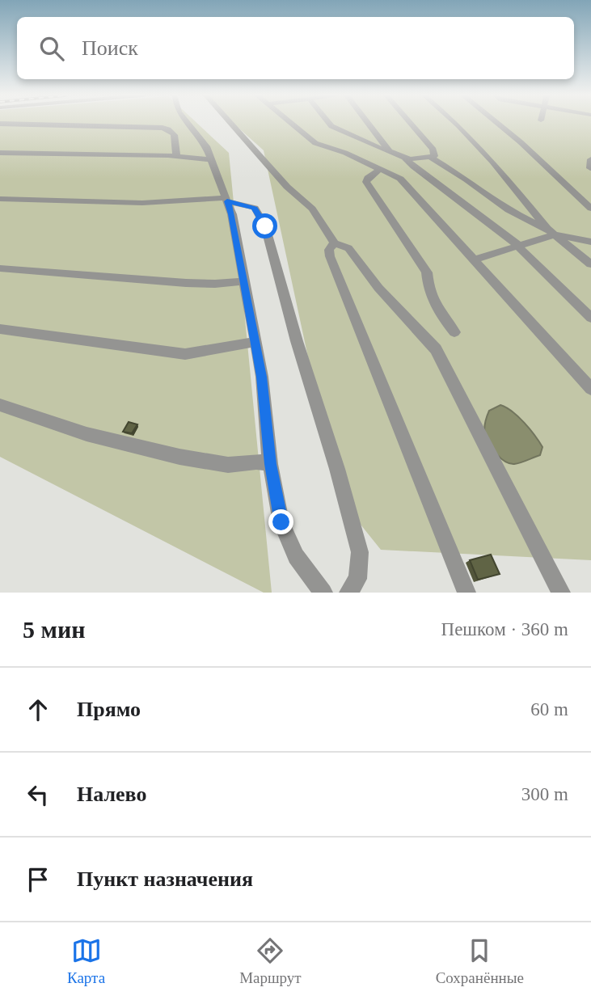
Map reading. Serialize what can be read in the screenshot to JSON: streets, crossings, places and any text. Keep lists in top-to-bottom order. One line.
{"page":{"search":"Поиск","heading":["5 мин","Пешком · 360 m"],"list":[["Прямо","60 m"],["Налево","300 m"],"Пункт назначения"],"nav":["Карта","Маршрут","Сохранённые"]}}
